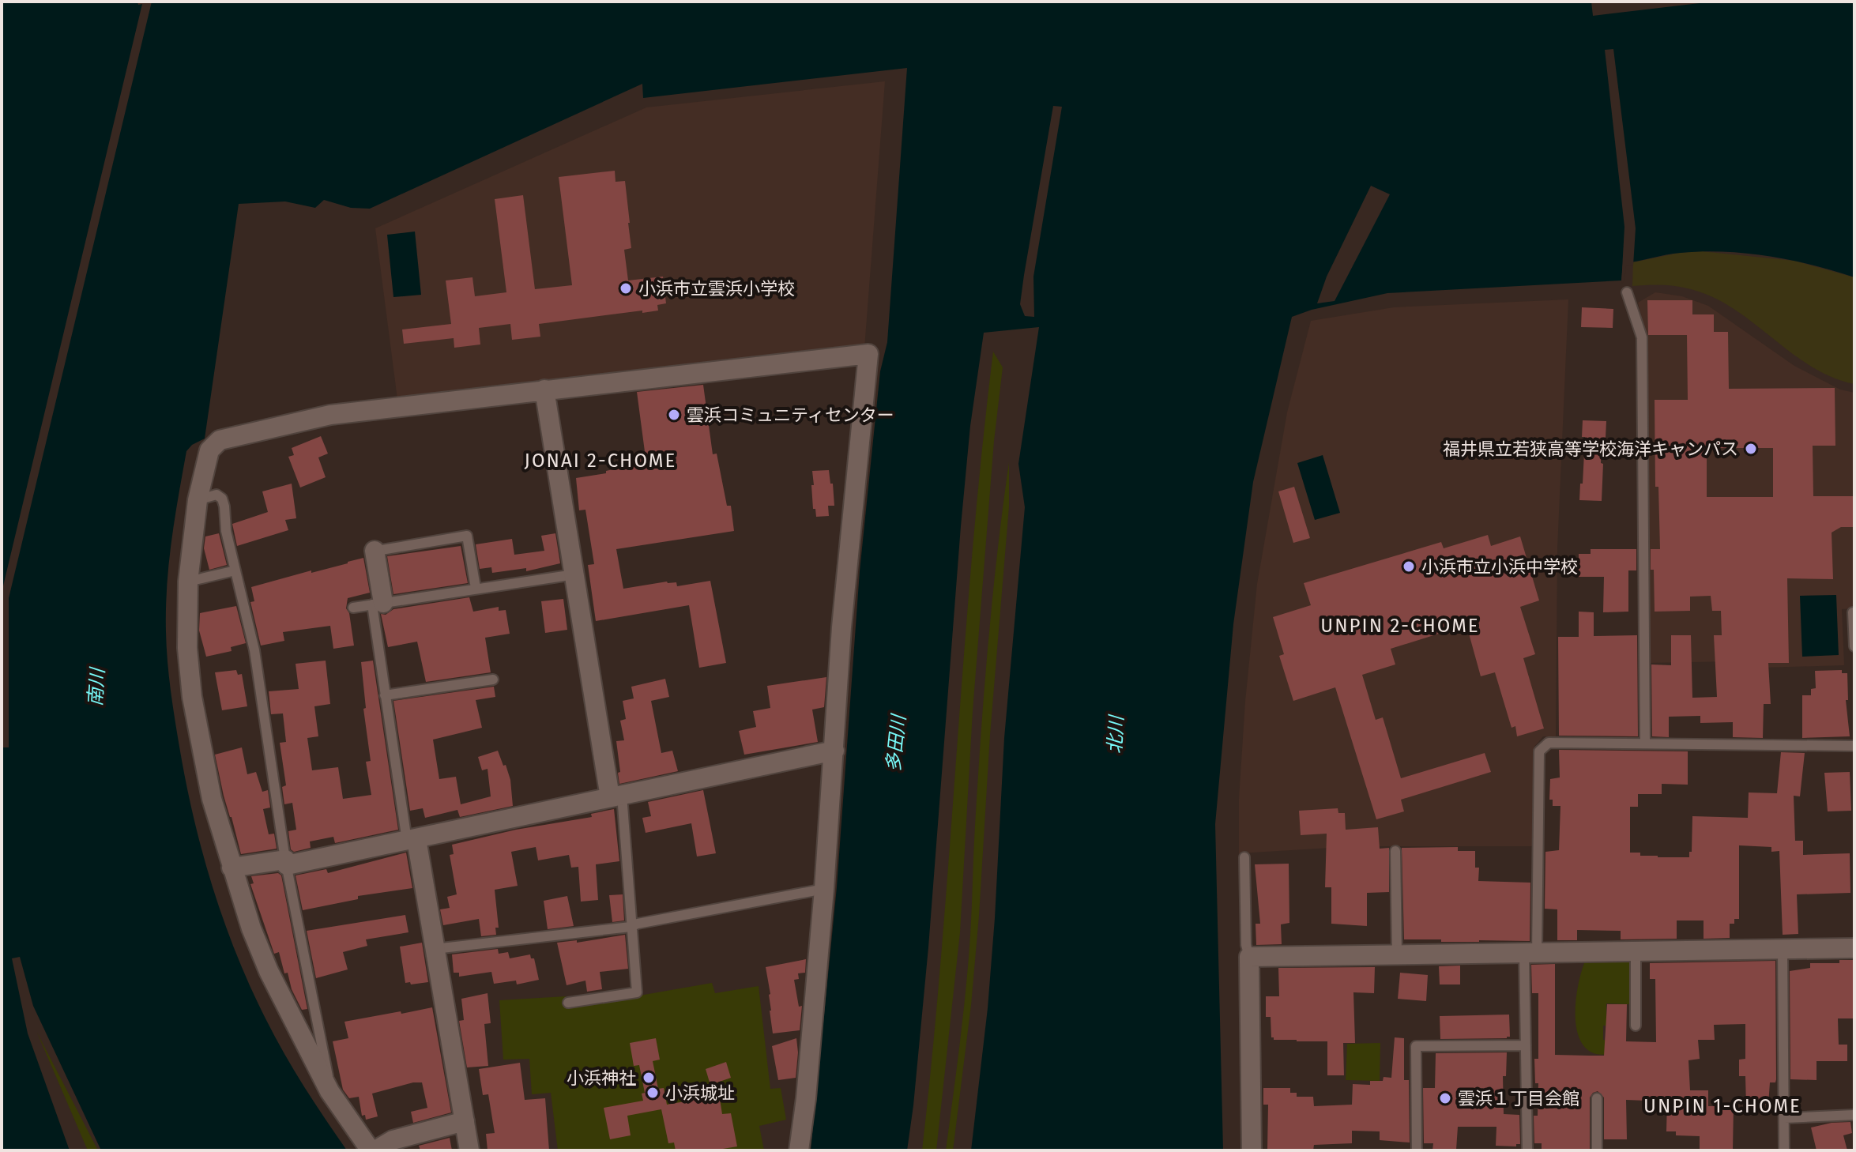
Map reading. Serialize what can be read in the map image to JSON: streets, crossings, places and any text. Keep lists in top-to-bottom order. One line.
{"districts":["JONAI 2-CHOME","UNPIN 2-CHOME","UNPIN 1-CHOME"],"water":["南川","北川","多田川"],"places":["小浜市立雲浜小学校","雲浜コミュニティセンター","福井県立若狭高等学校海洋キャンパス","小浜市立小浜中学校","小浜神社","小浜城址","雲浜１丁目会館"]}
